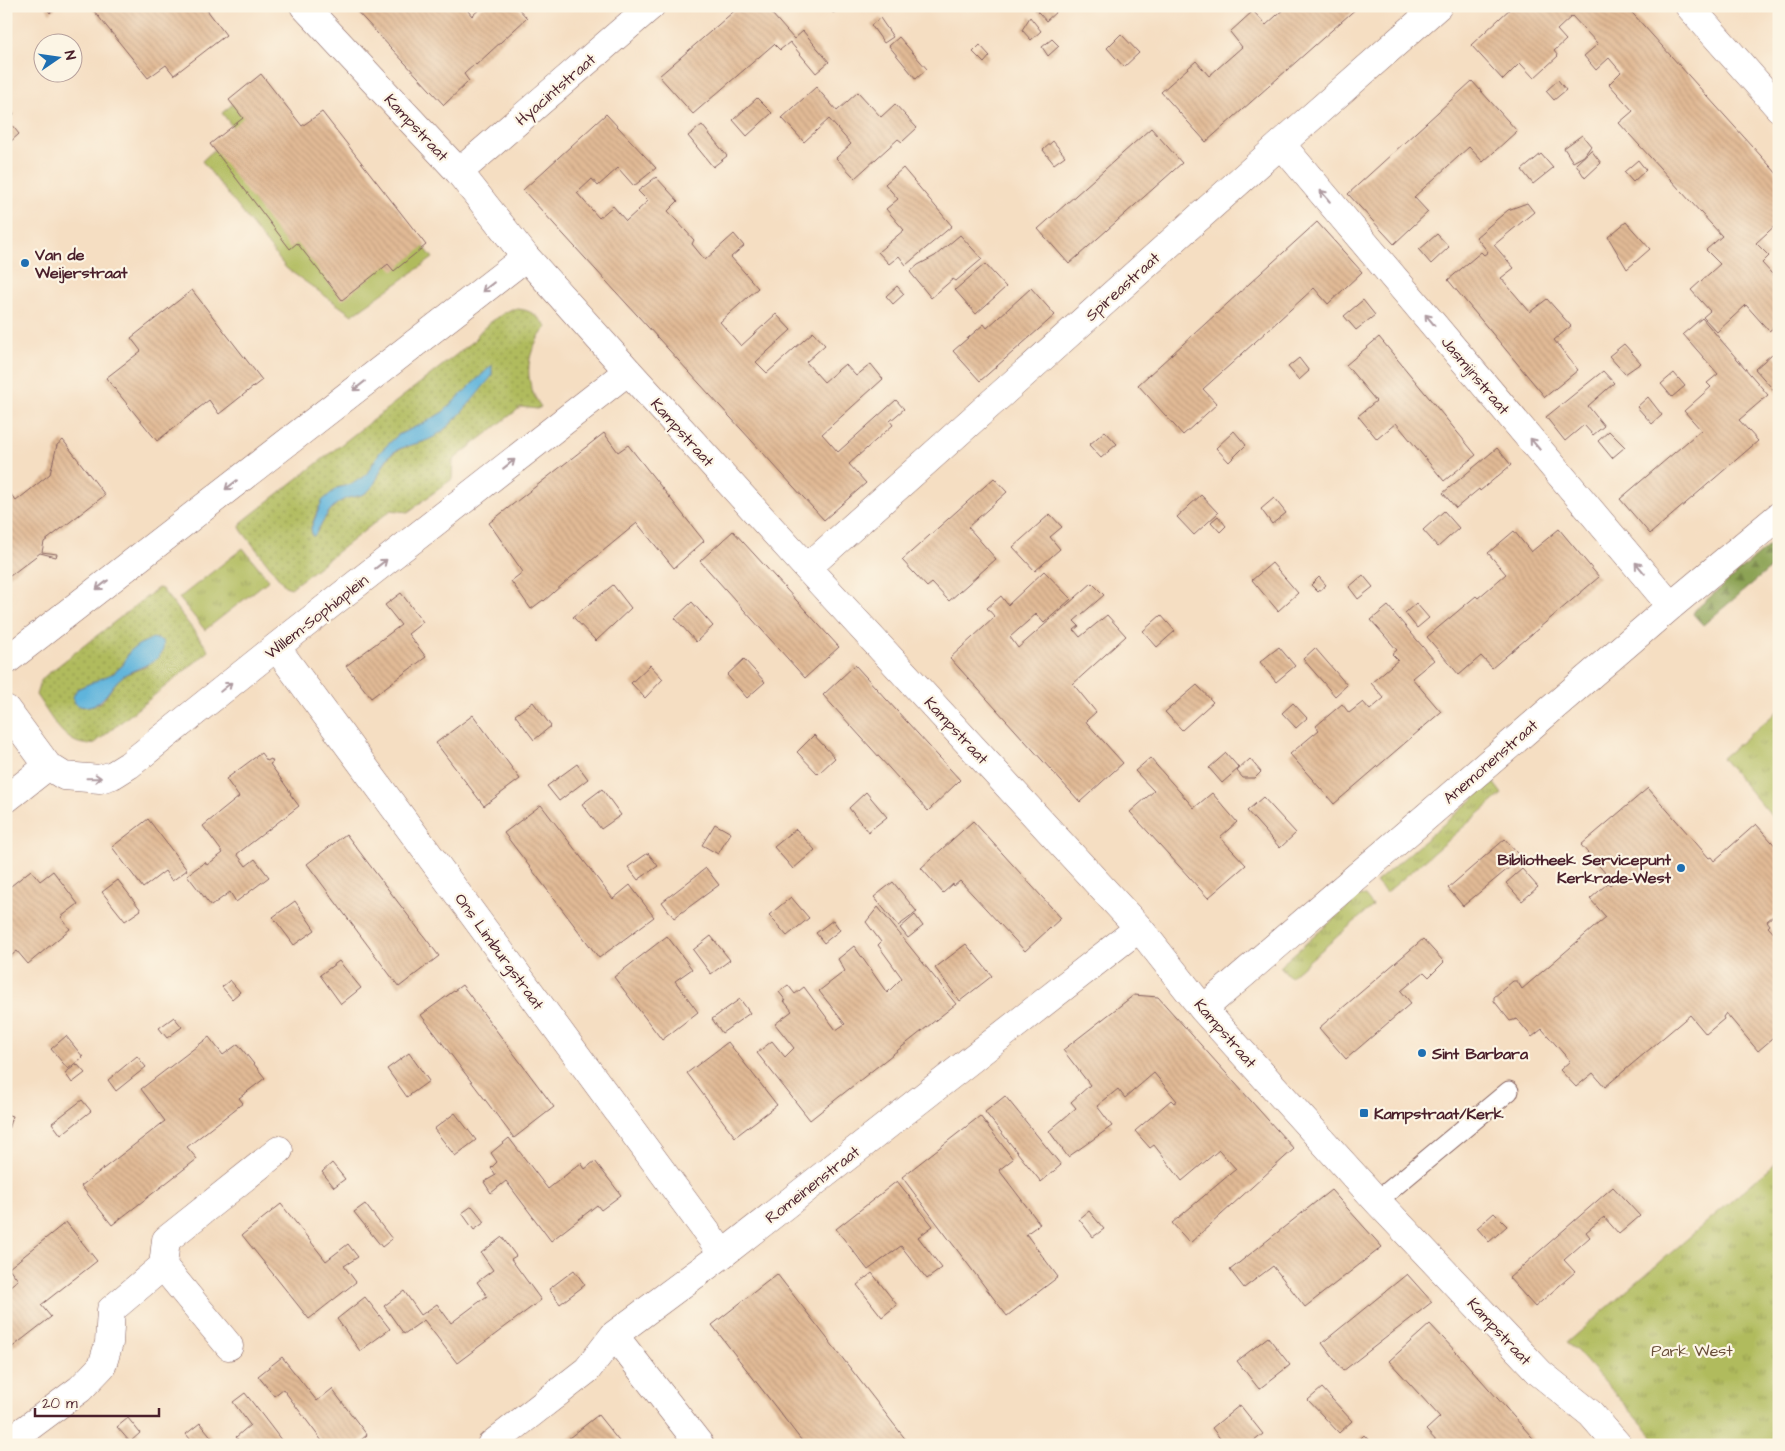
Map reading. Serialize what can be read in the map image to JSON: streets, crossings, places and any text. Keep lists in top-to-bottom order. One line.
{"streets":{"street":["Hyacintstraat","Kampstraat","Spireastraat","Jasmijnstraat","Willem-Sophiaplein","Anemonenstraat","Ons Limburgstraat","Romeinenstraat"]},"crossings":[["Hyacintstraat","Kampstraat"],["Kampstraat","Spireastraat"],["Kampstraat","Willem-Sophiaplein"],["Kampstraat","Anemonenstraat"],["Kampstraat","Romeinenstraat"],["Spireastraat","Jasmijnstraat"],["Jasmijnstraat","Anemonenstraat"],["Willem-Sophiaplein","Ons Limburgstraat"],["Ons Limburgstraat","Romeinenstraat"]],"one_way":["Jasmijnstraat"],"parks":["Park West"],"places":{"other":["Van de Weijerstraat","Bibliotheek Servicepunt Kerkrade-West","Sint Barbara"],"transit":["Kampstraat/Kerk"]},"scale_bar":"20 m","north":"right"}
